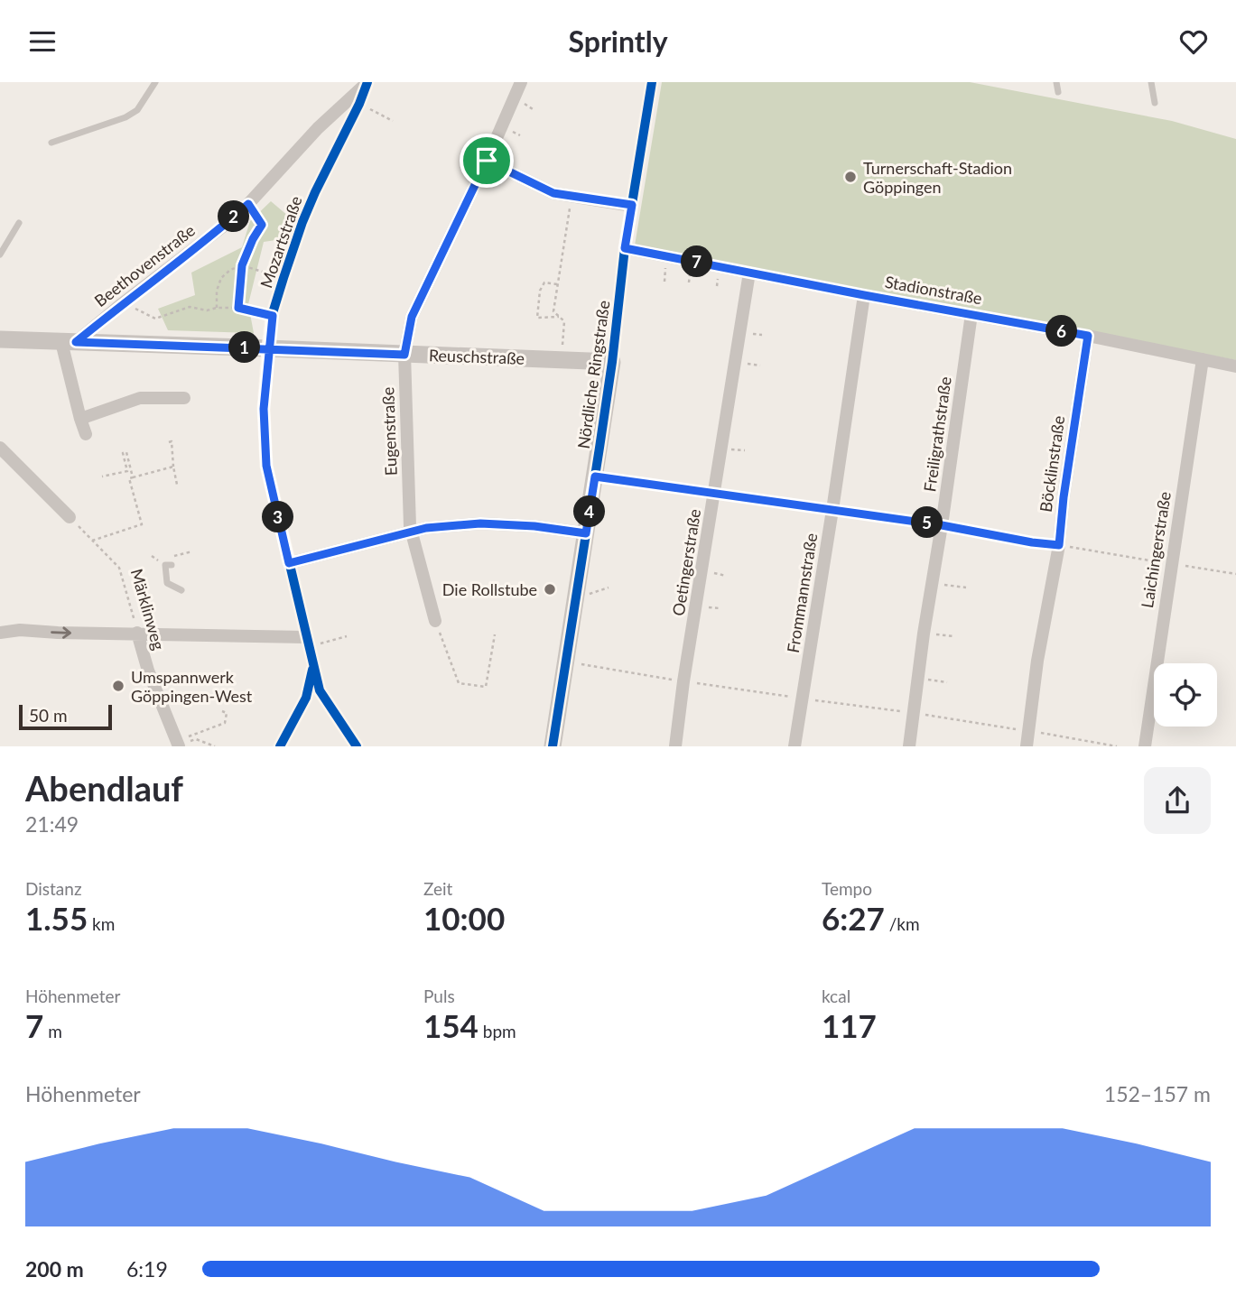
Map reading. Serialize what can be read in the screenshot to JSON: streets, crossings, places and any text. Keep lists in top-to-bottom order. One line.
{"streets":{"street":["Mozartstraße","Beethovenstraße","Stadionstraße","Reuschstraße","Nördliche Ringstraße","Eugenstraße","Freiligrathstraße","Böcklinstraße","Laichingerstraße","Oetingerstraße","Frommannstraße","Märklinweg"]},"crossings":[["Mozartstraße","Beethovenstraße"],["Mozartstraße","Reuschstraße"],["Beethovenstraße","Reuschstraße"],["Stadionstraße","Nördliche Ringstraße"],["Stadionstraße","Freiligrathstraße"],["Stadionstraße","Böcklinstraße"],["Stadionstraße","Laichingerstraße"],["Stadionstraße","Oetingerstraße"],["Stadionstraße","Frommannstraße"],["Reuschstraße","Nördliche Ringstraße"],["Reuschstraße","Eugenstraße"]],"places":["Turnerschaft-Stadion Göppingen","Die Rollstube","Umspannwerk Göppingen-West"],"scale_bar":"50 m","page":{"header":"Sprintly","pins":["2","7","6","1","4","3","5"],"scale":"50 m","heading":["Abendlauf","21:49"],"stats":[["Distanz","1.55 km"],["Zeit","10:00"],["Tempo","6:27 /km"],["Höhenmeter","7 m"],["Puls","154 bpm"],["kcal","117"]],"chart":["Höhenmeter","152–157 m"],"list":[{"name":"200 m","note":"6:19"}]}}
